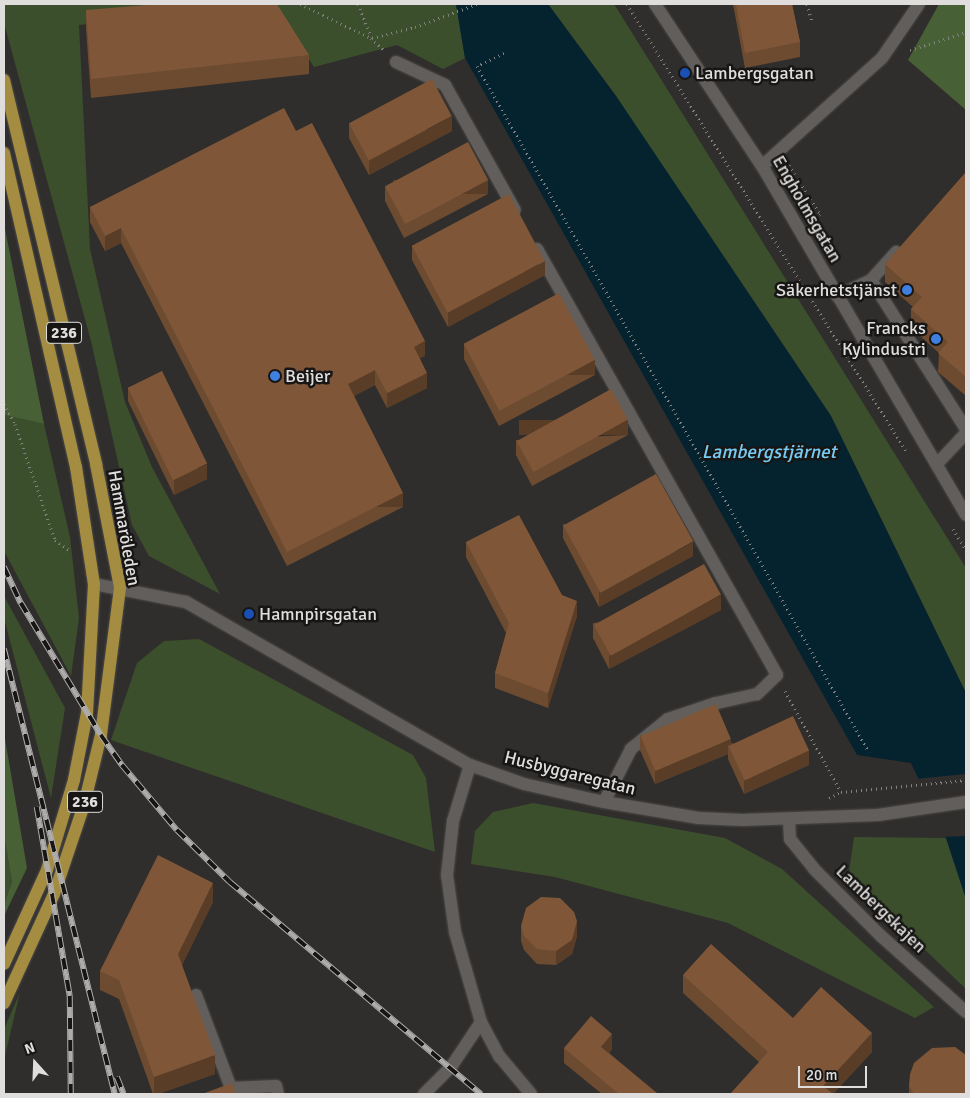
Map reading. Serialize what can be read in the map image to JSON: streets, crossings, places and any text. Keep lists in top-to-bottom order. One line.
{"streets":{"main road":["236","Hammaröleden"],"street":["Engholmsgatan","Husbyggaregatan","Lambergskajen"]},"crossings":[["Hammaröleden","Husbyggaregatan"],["Husbyggaregatan","Lambergskajen"]],"water":["Lambergstjärnet"],"places":["Lambergsgatan","Säkerhetstjänst","Francks Kylindustri","Beijer","Hamnpirsgatan"],"scale_bar":"20 m","north":"top"}
